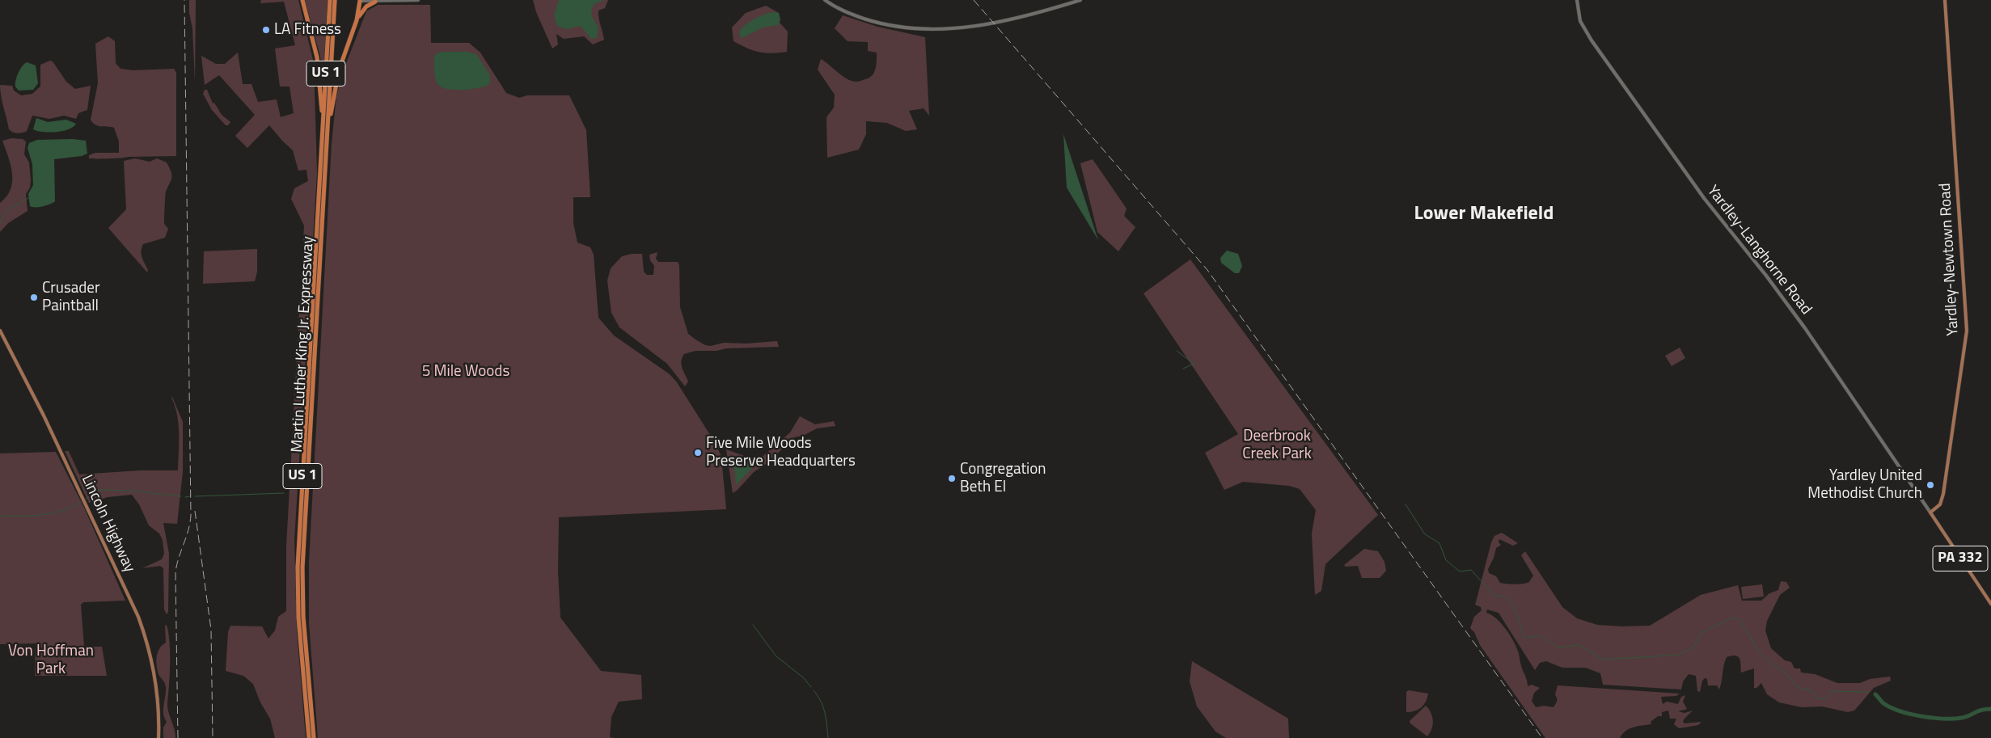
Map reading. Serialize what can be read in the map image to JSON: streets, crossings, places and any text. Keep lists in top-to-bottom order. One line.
{"streets":{"highway":["US 1","Martin Luther King Jr. Expressway"],"main road":["Yardley-Langhorne Road","Yardley-Newtown Road","Lincoln Highway","PA 332"]},"crossings":[["Yardley-Langhorne Road","Yardley-Newtown Road"],["Yardley-Langhorne Road","PA 332"],["Yardley-Newtown Road","PA 332"]],"districts":["Lower Makefield"],"parks":["5 Mile Woods","Deerbrook Creek Park","Von Hoffman Park"],"places":["LA Fitness","Crusader Paintball","Five Mile Woods Preserve Headquarters","Congregation Beth El","Yardley United Methodist Church"]}
